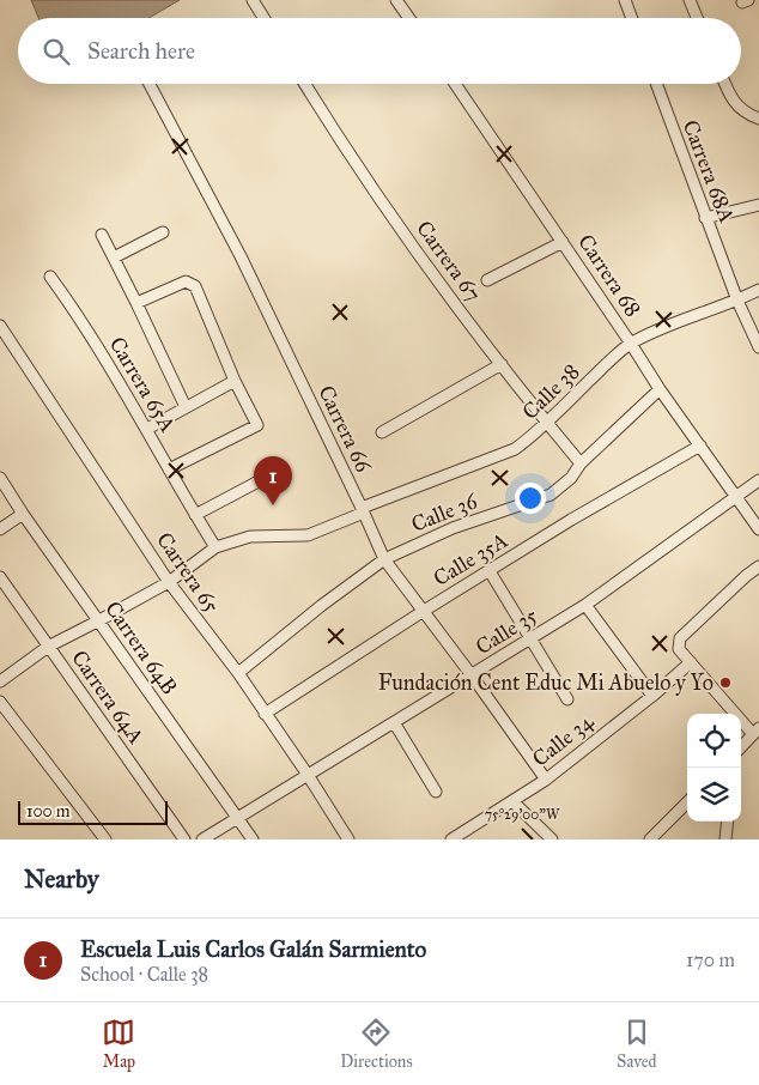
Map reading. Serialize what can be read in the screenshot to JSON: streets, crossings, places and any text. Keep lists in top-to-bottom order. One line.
{"streets":{"street":["Carrera 68A","Carrera 67","Carrera 68","Carrera 65A","Calle 38","Carrera 66","Calle 36","Calle 35A","Carrera 65","Calle 35","Carrera 64B","Carrera 64A","Calle 34"]},"crossings":[["Carrera 68A","Calle 38"],["Carrera 67","Calle 38"],["Carrera 67","Calle 36"],["Carrera 68","Calle 38"],["Carrera 68","Calle 36"],["Carrera 68","Calle 35A"],["Carrera 68","Calle 35"],["Carrera 65A","Calle 38"],["Calle 38","Carrera 66"],["Calle 38","Carrera 65"],["Calle 38","Carrera 64B"],["Calle 38","Carrera 64A"],["Carrera 66","Calle 36"],["Carrera 66","Calle 35A"],["Carrera 66","Calle 35"],["Carrera 66","Calle 34"],["Calle 36","Carrera 65"],["Calle 35A","Carrera 65"],["Carrera 65","Calle 35"],["Calle 35","Carrera 64B"]],"places":["Fundación Cent Educ Mi Abuelo y Yo"],"scale_bar":"100 m","page":{"search":"Search here","pins":"1","scale":"100 m","heading":"Nearby","list":[{"mark":"1","name":"Escuela Luis Carlos Galán Sarmiento","note":"School · Calle 38","value":"170 m"}],"nav":["Map","Directions","Saved"]},"coordinates":["75°29'00\"W"]}
